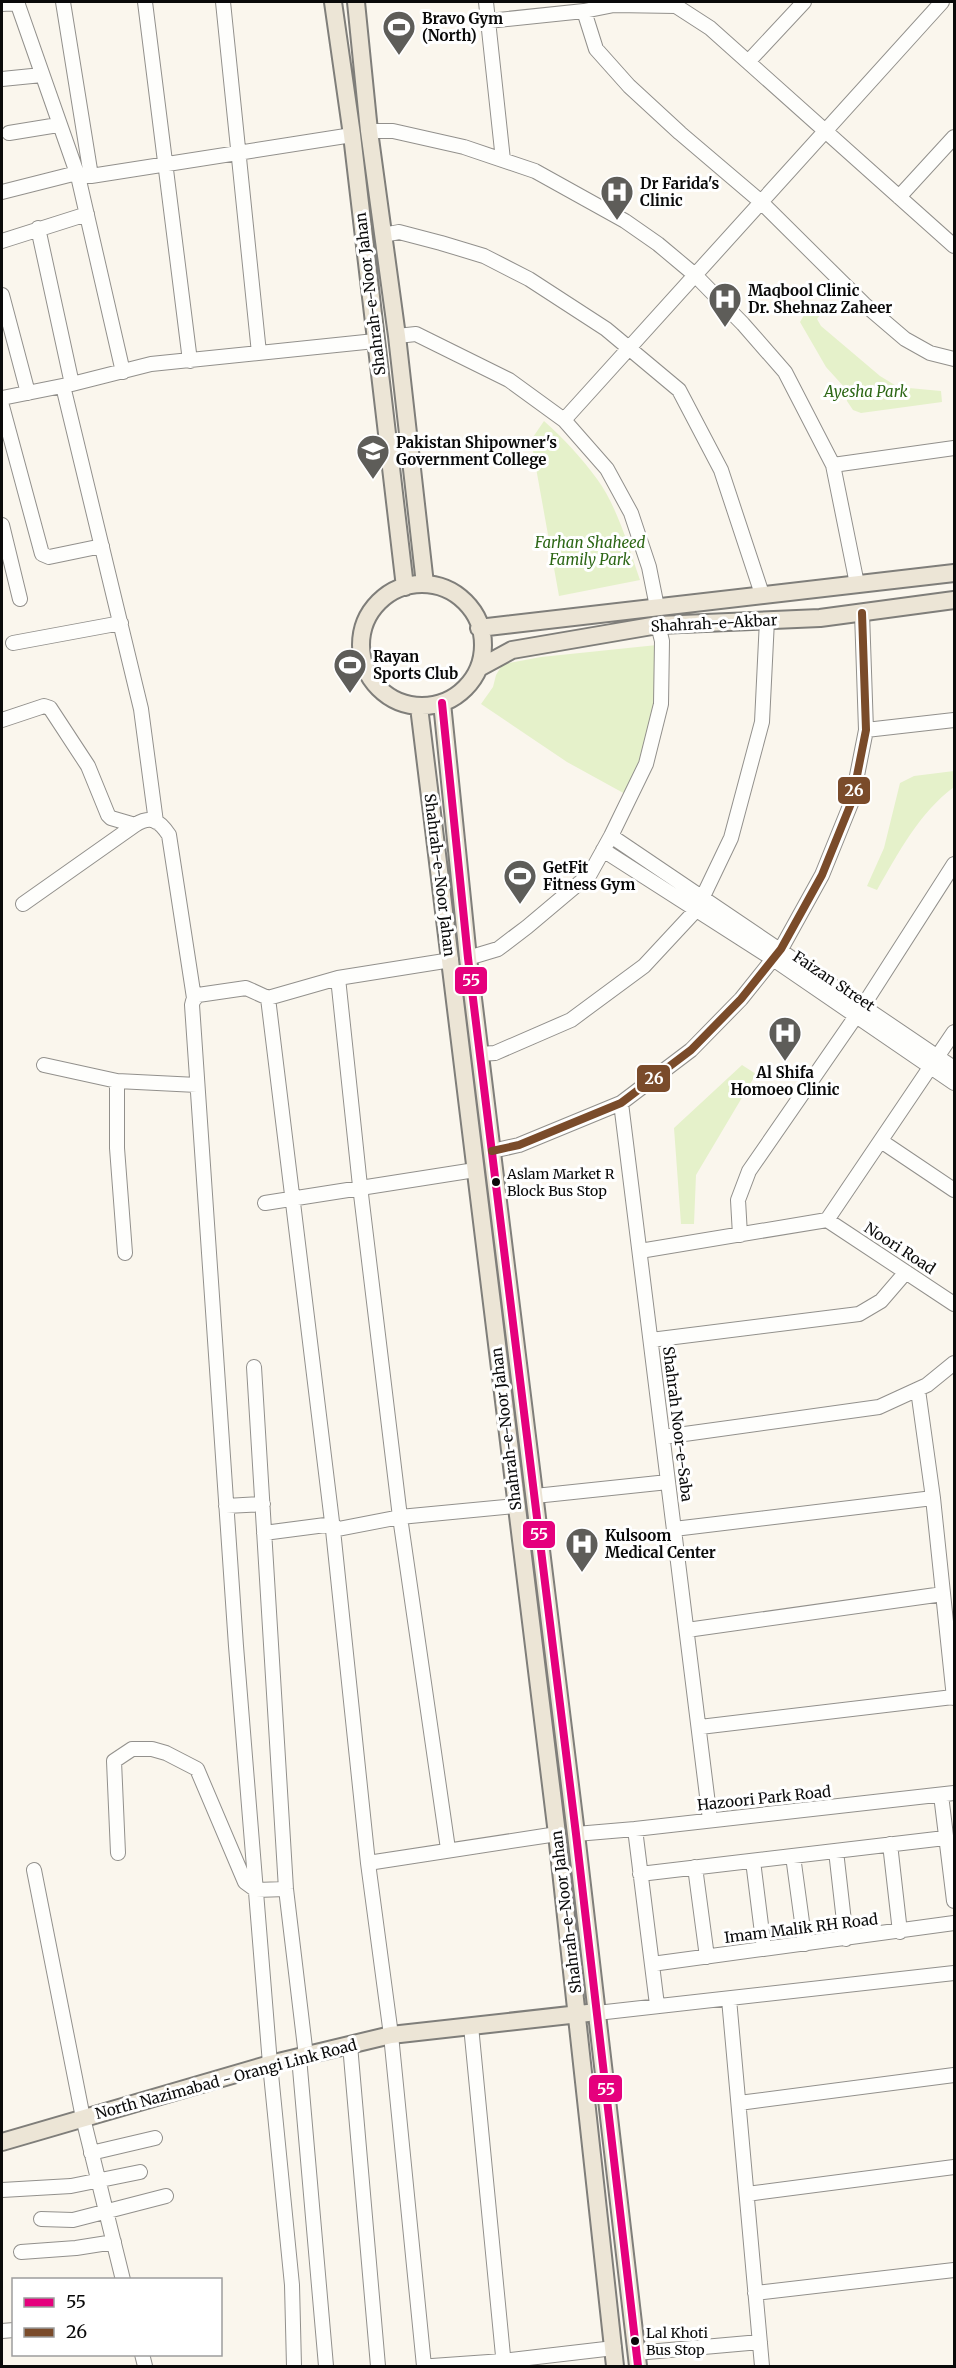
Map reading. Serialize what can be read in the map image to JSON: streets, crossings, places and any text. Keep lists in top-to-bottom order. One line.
{"streets":{"main road":["Shahrah-e-Noor Jahan","Shahrah-e-Akbar","North Nazimabad - Orangi Link Road"],"street":["Faizan Street","Noori Road","Shahrah Noor-e-Saba","Hazoori Park Road","Imam Malik RH Road"]},"crossings":[["Shahrah-e-Noor Jahan","Shahrah-e-Akbar"],["Shahrah-e-Noor Jahan","Hazoori Park Road"],["Shahrah-e-Noor Jahan","North Nazimabad - Orangi Link Road"],["Shahrah Noor-e-Saba","Hazoori Park Road"]],"parks":["Ayesha Park","Farhan Shaheed Family Park"],"places":{"sports":["Bravo Gym (North)","Rayan Sports Club","GetFit Fitness Gym"],"hospital":["Dr Farida's Clinic","Maqbool Clinic Dr. Shehnaz Zaheer","Al Shifa Homoeo Clinic","Kulsoom Medical Center"],"school or university":["Pakistan Shipowner's Government College"],"other":["Aslam Market R Block Bus Stop","Lal Khoti Bus Stop"]},"lines":["transit line 26","transit line 55"],"legend":["55","26"]}
